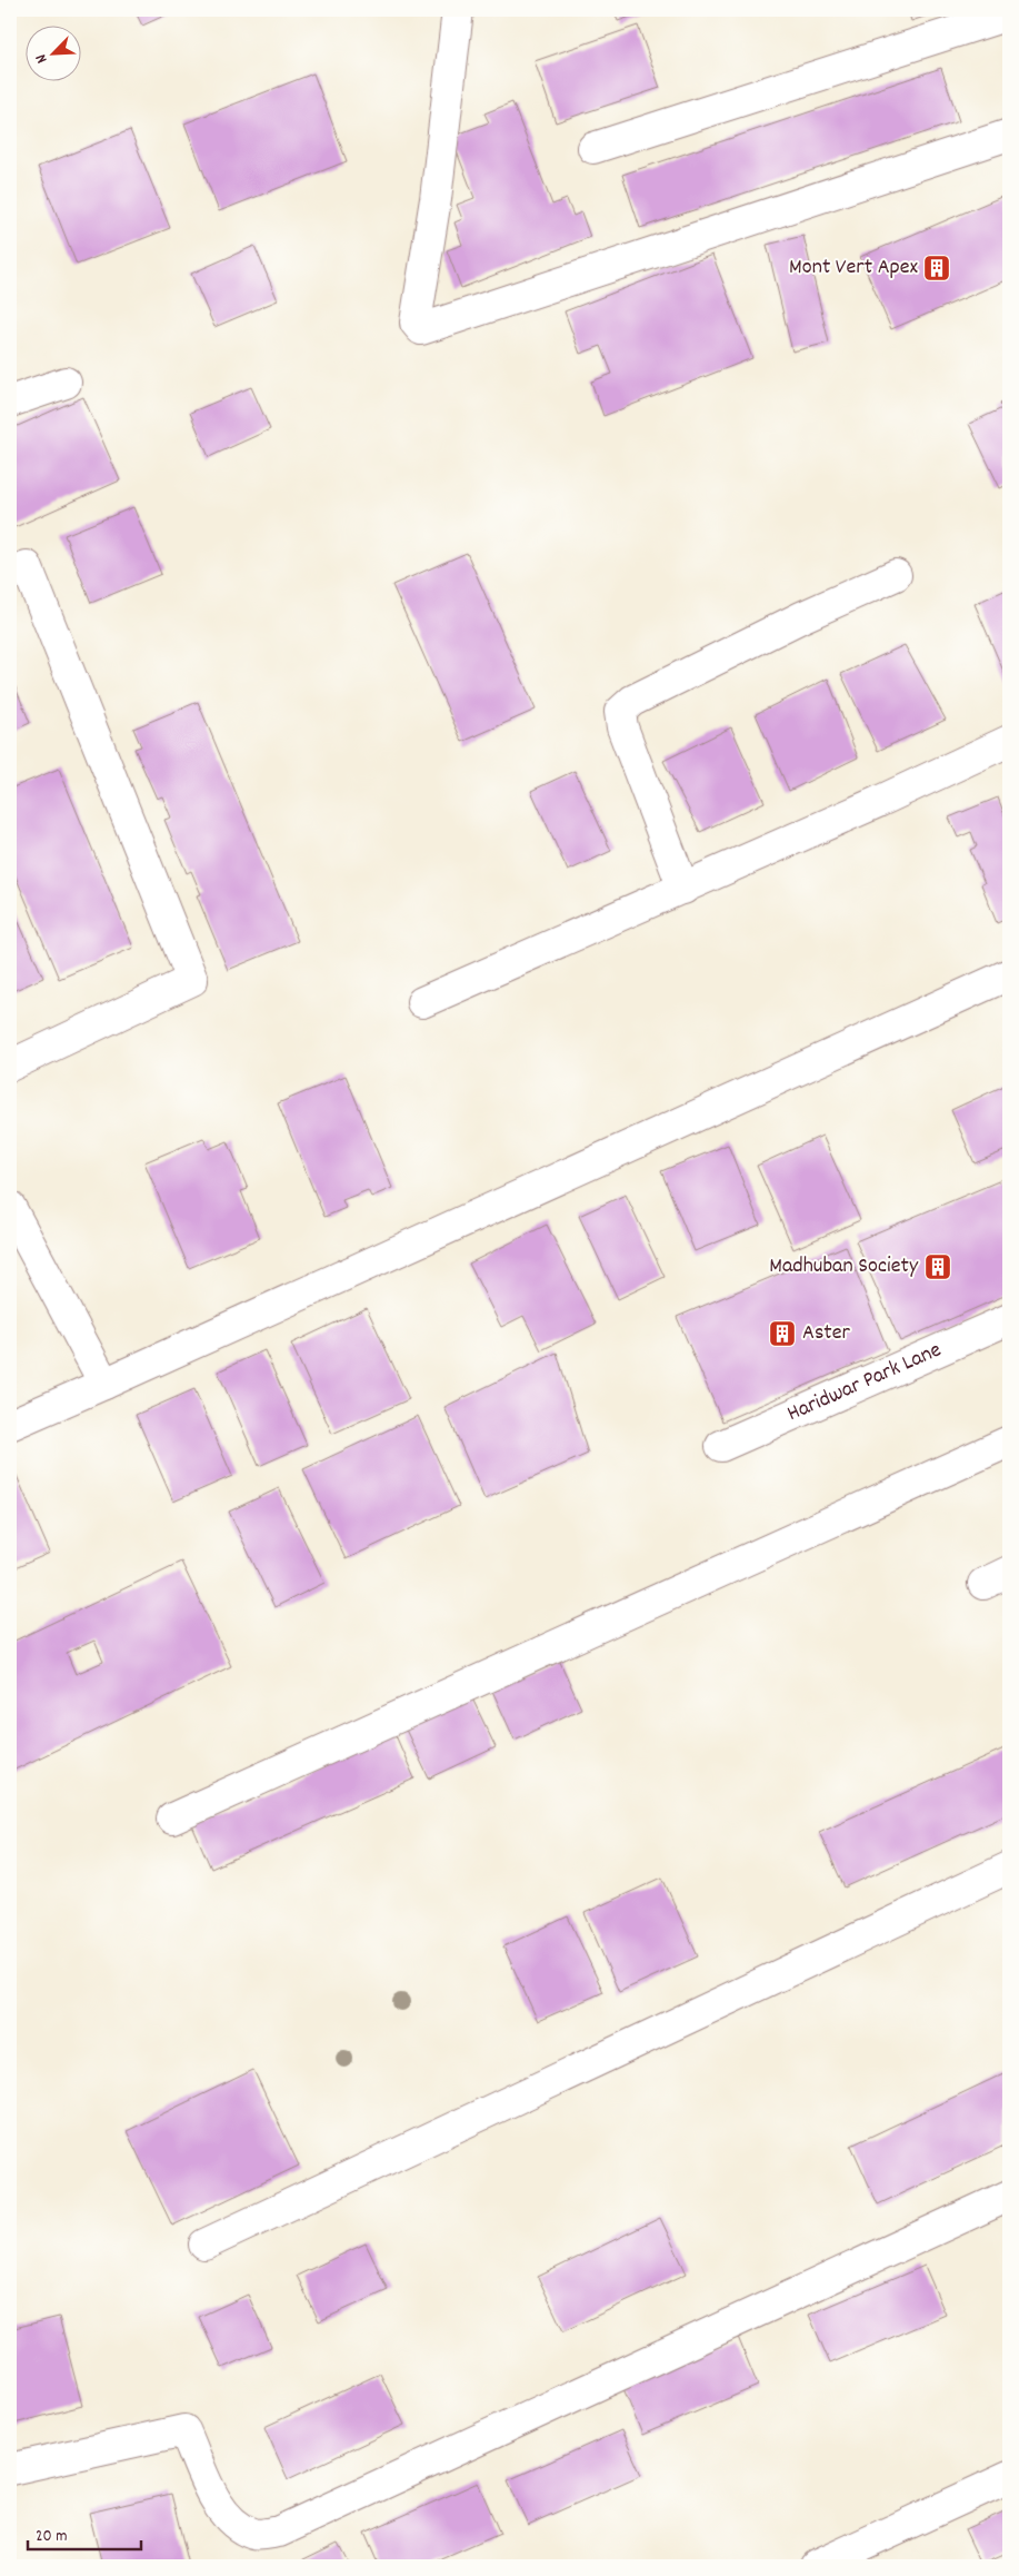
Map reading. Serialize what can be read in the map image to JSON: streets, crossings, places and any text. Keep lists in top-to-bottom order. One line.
{"streets":{"street":["Haridwar Park Lane"]},"places":{"building":["Mont Vert Apex","Madhuban Society","Aster"]},"scale_bar":"20 m","north":"bottom left"}
